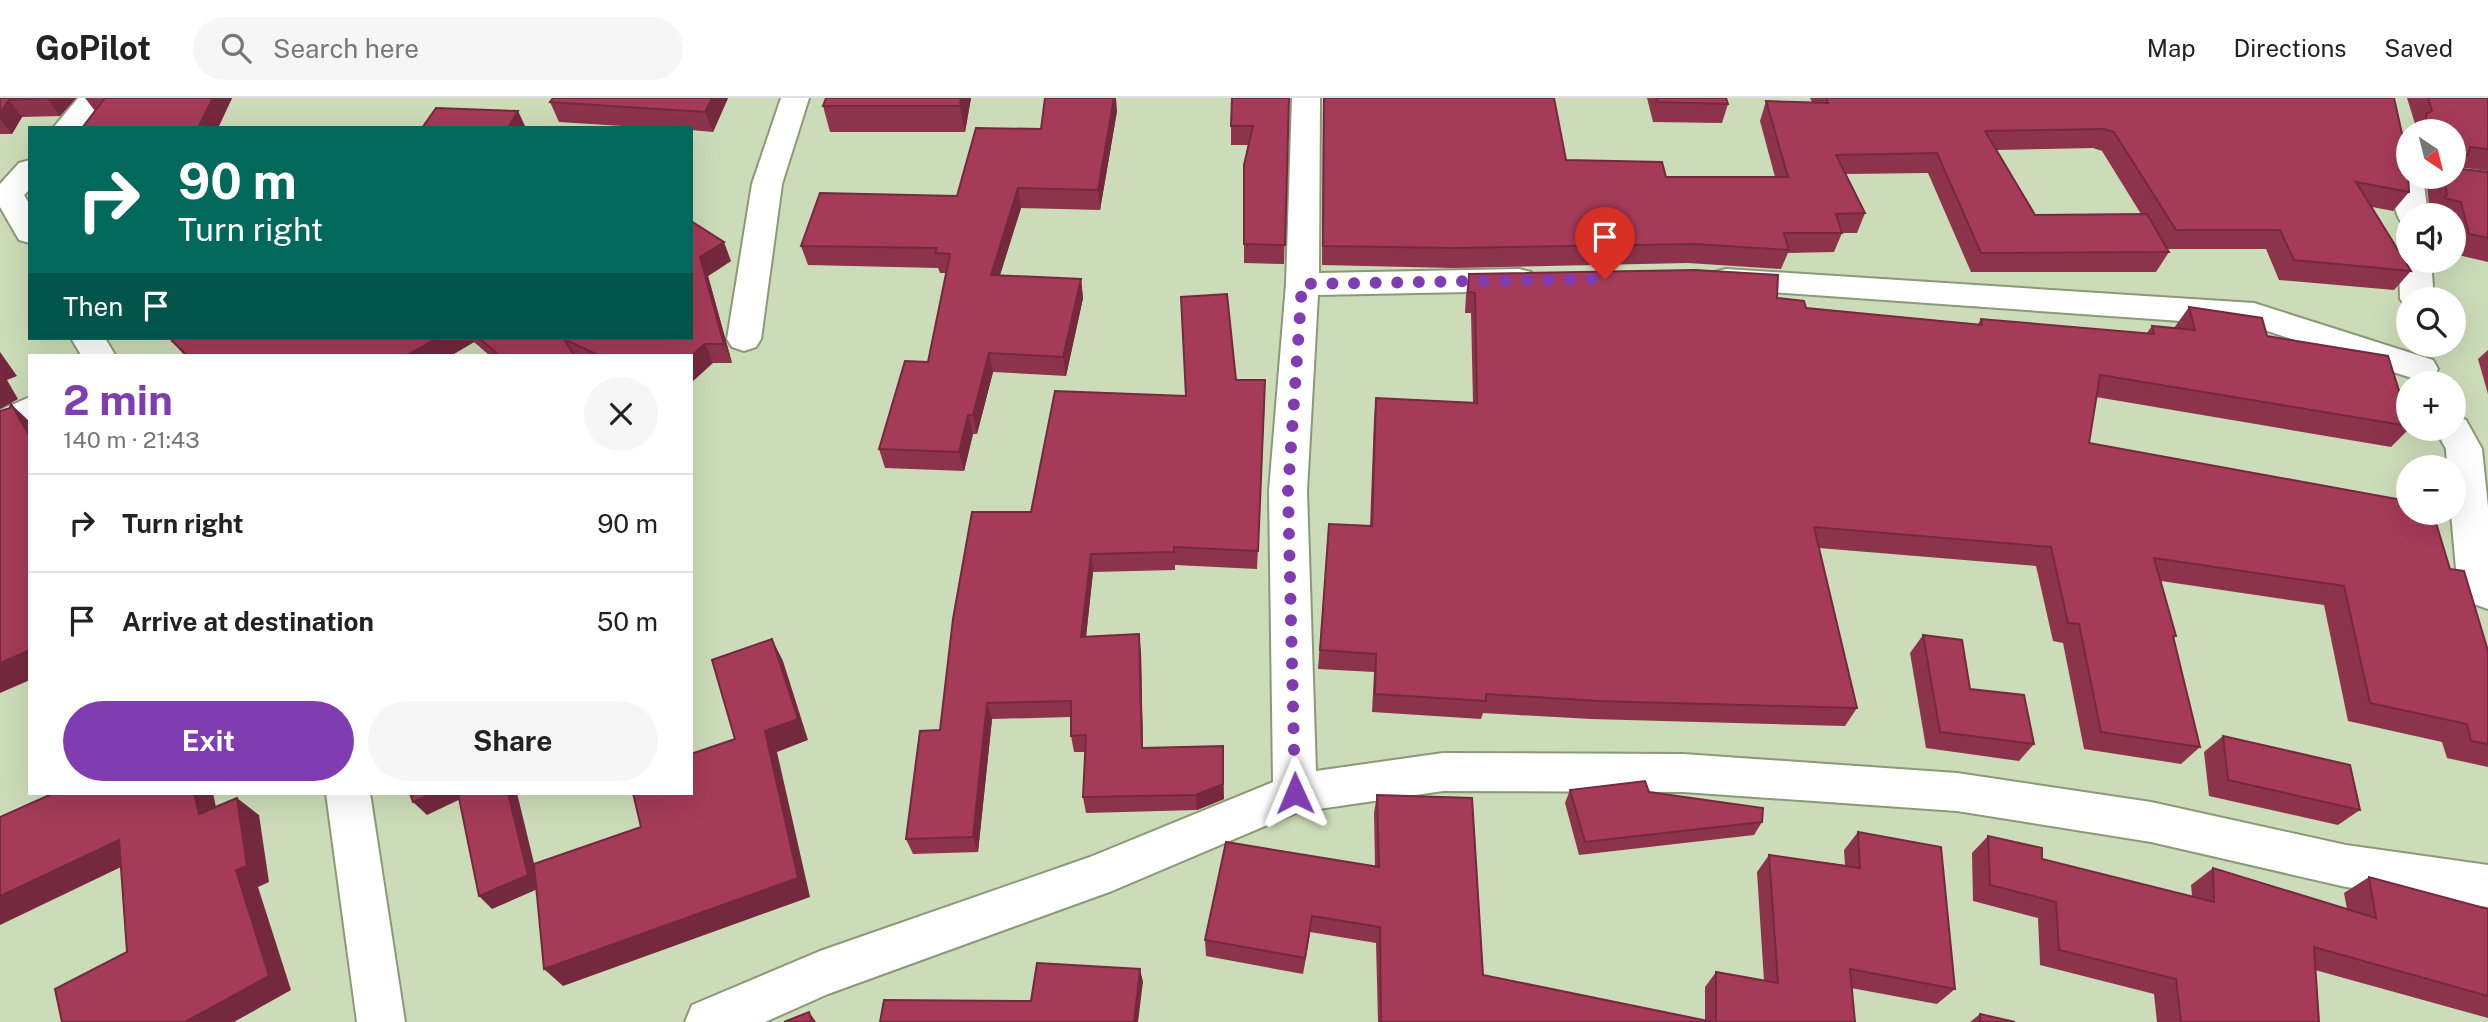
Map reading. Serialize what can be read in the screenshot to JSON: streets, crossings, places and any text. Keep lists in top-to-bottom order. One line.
{"north":"bottom right","page":{"header":"GoPilot","search":"Search here","nav":["Map","Directions","Saved"],"map_buttons":["+","−"],"turn":["90 m","Turn right"],"then":"Then","heading":["2 min","140 m · 21:43"],"list":[{"name":"Turn right","value":"90 m"},{"name":"Arrive at destination","value":"50 m"}],"buttons":["Exit","Share"]}}
